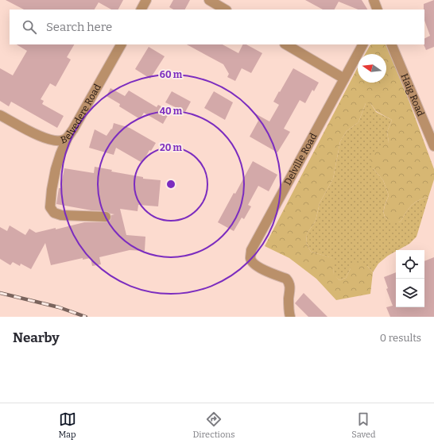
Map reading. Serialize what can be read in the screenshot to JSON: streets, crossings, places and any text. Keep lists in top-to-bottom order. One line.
{"streets":{"street":["Haig Road","Belvedere Road","Delville Road"]},"north":"left","page":{"search":"Search here","heading":["Nearby","0 results"],"nav":["Map","Directions","Saved"]},"rings":["60 m","40 m","20 m"]}
